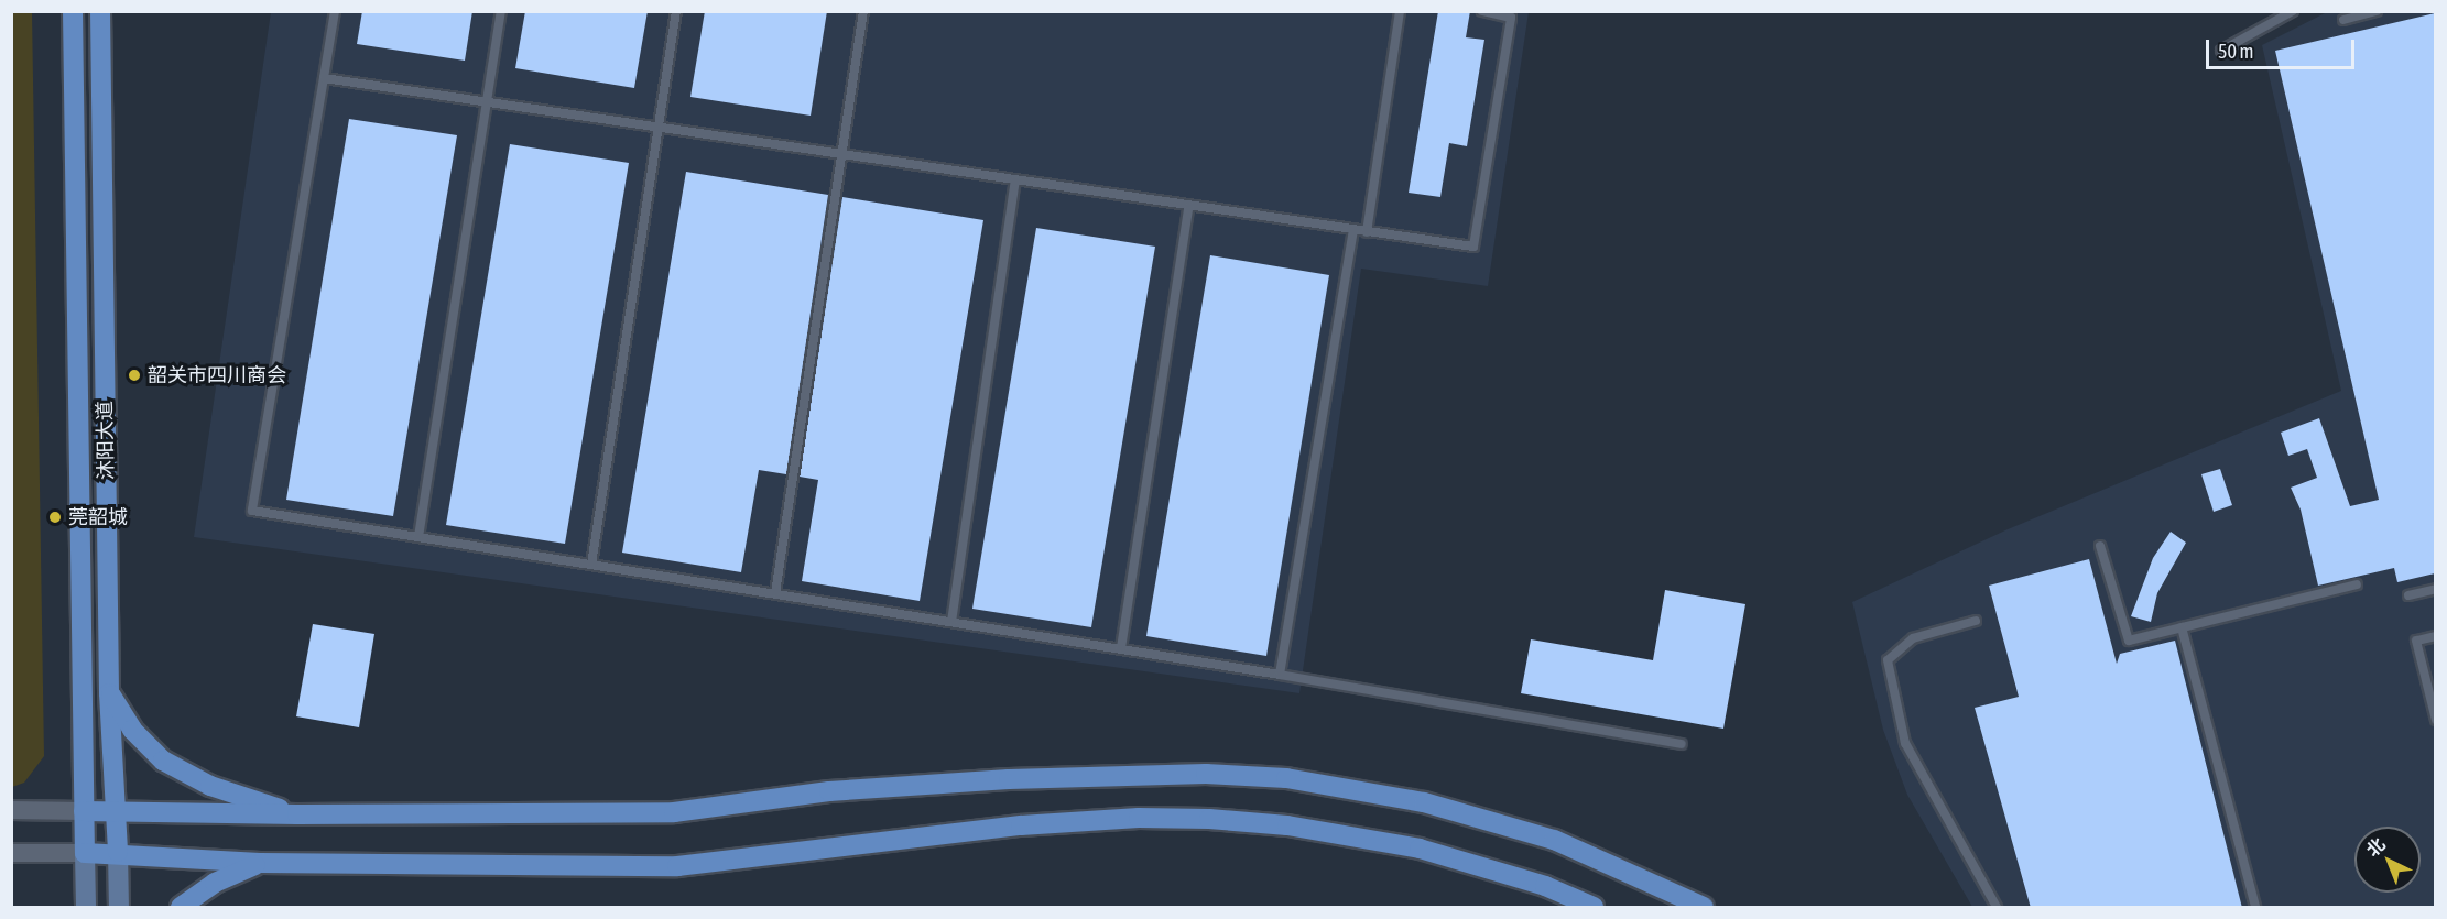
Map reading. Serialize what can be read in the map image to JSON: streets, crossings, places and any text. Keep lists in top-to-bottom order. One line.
{"streets":{"main road":["沐阳大道"]},"places":["韶关市四川商会","莞韶城"],"scale_bar":"50 m","north":"top left"}
